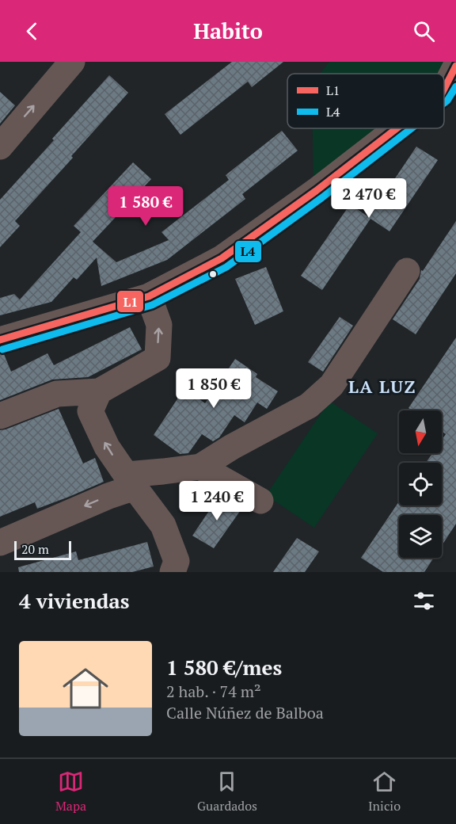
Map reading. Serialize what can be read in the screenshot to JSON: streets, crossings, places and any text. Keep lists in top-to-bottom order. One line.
{"districts":["LA LUZ"],"lines":["transit line L1","transit line L4"],"legend":["L1","L4"],"scale_bar":"20 m","north":"bottom","page":{"header":"Habito","price":["2 470 €","1 580 €","1 850 €","1 240 €"],"scale":"20 m","heading":"4 viviendas","list":[{"name":"1 580 €/mes","note":"2 hab. · 74 m² · Calle Núñez de Balboa"}],"tabs":["Mapa","Guardados","Inicio"]}}
